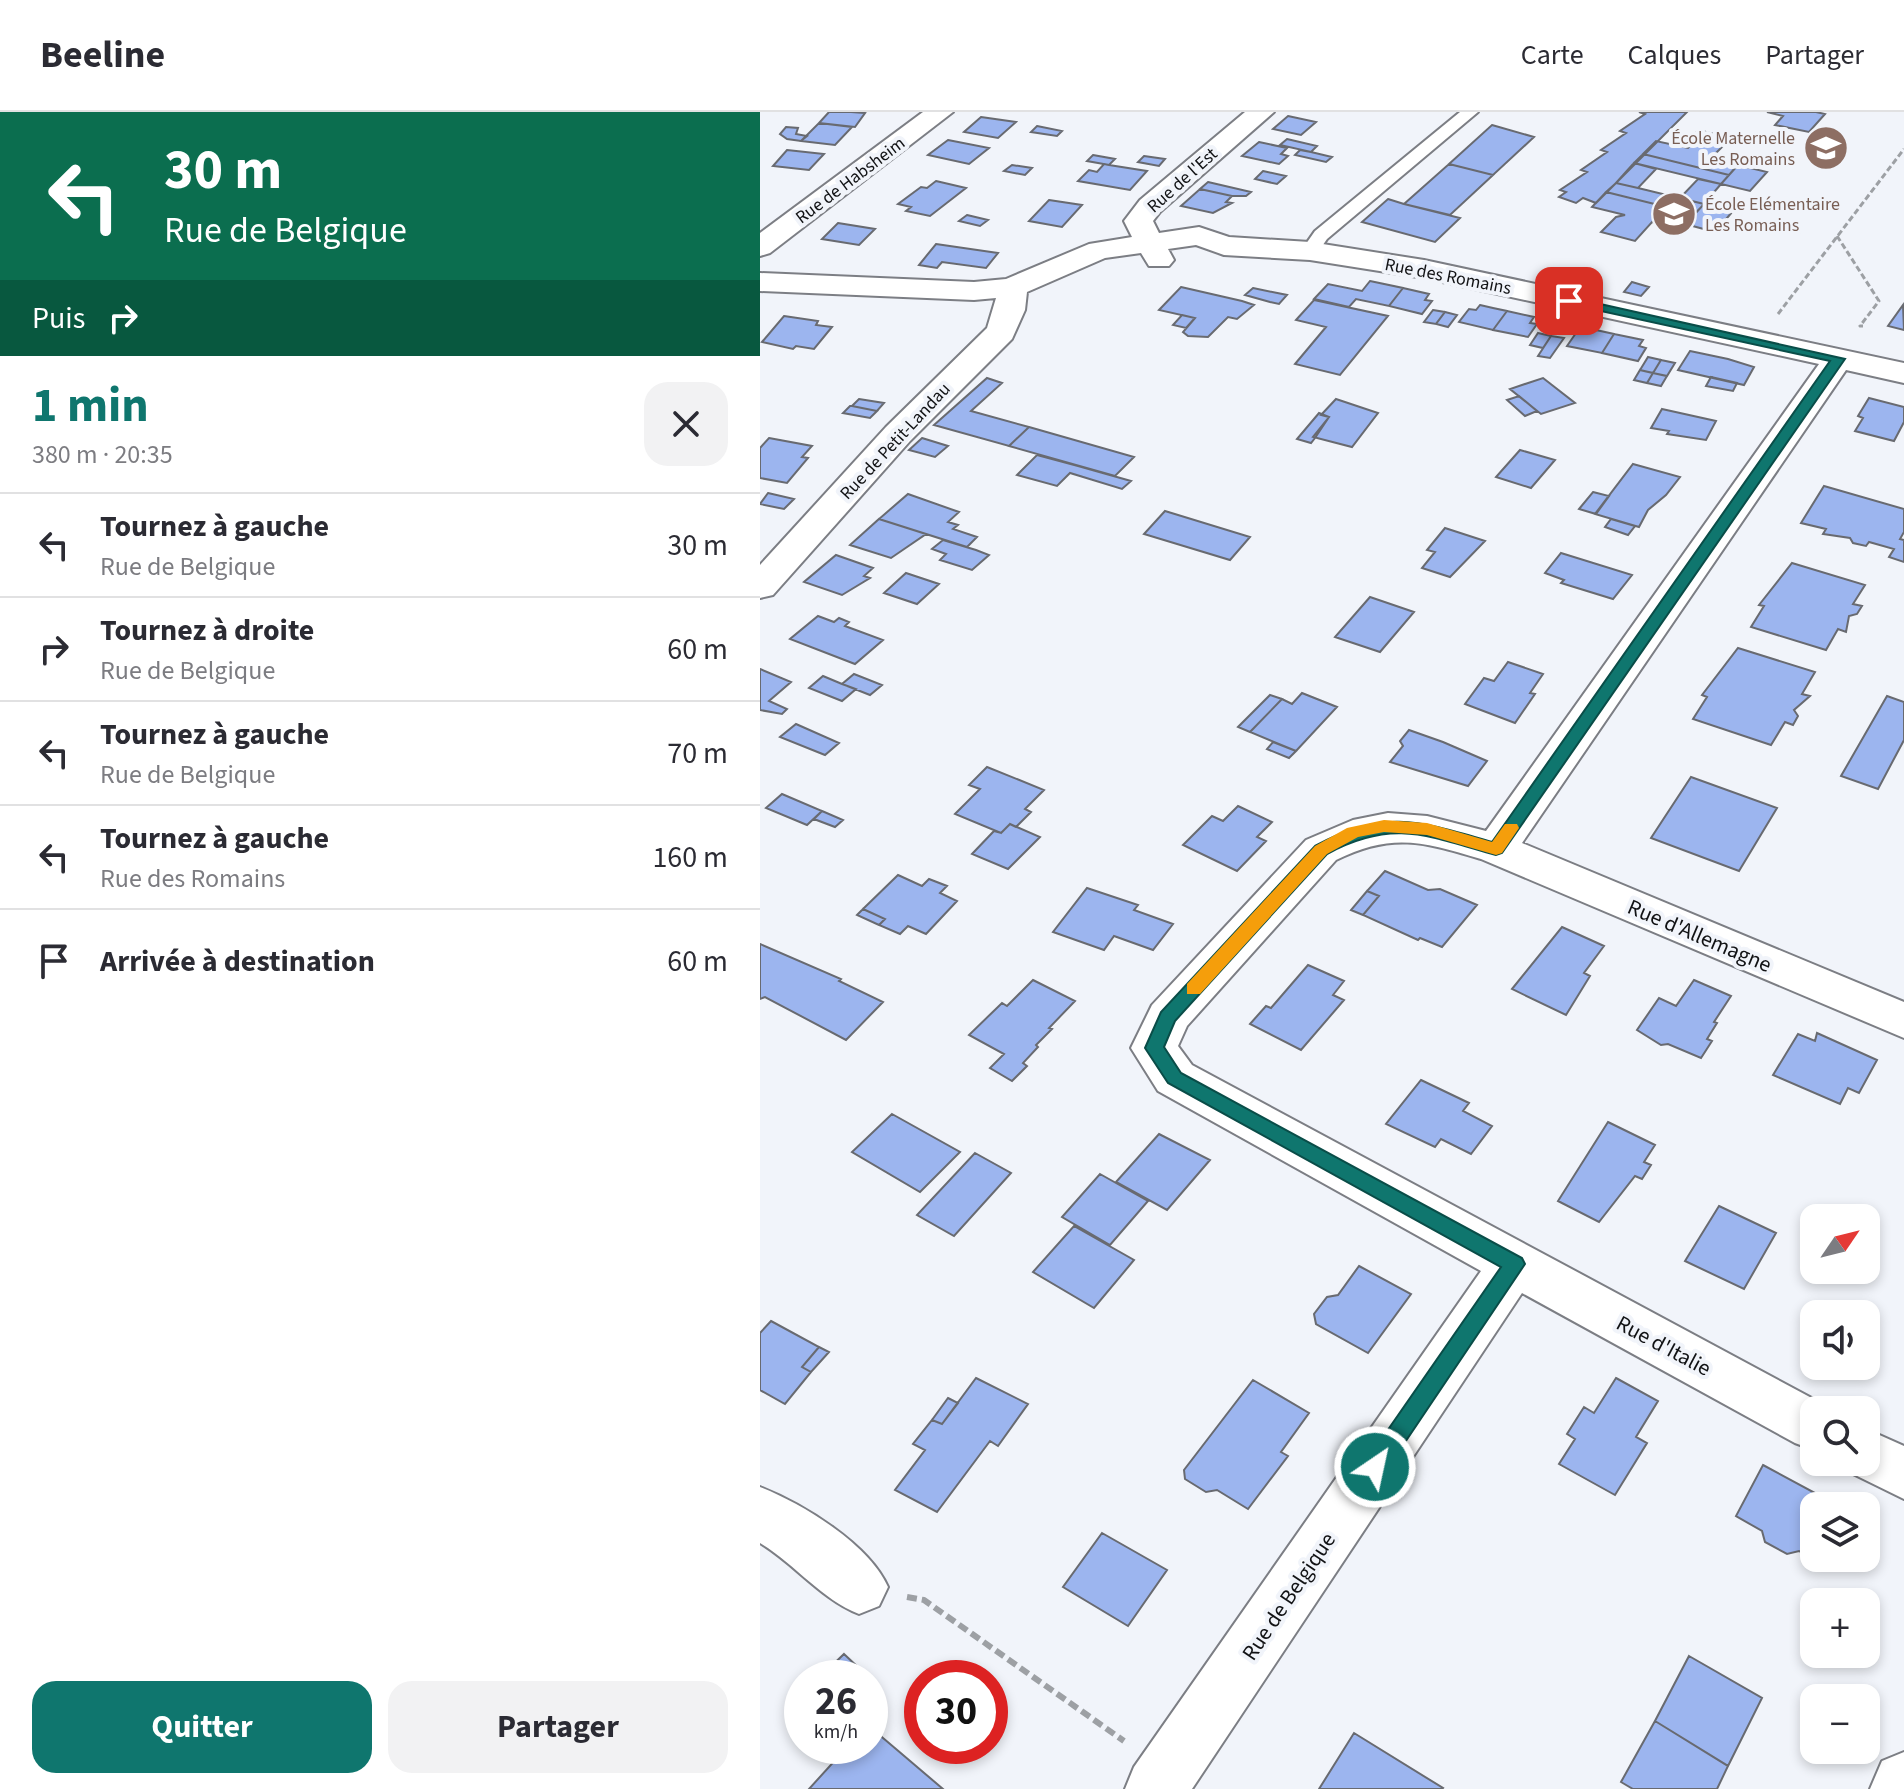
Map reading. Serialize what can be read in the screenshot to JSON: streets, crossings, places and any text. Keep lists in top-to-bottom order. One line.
{"streets":{"street":["Rue de Habsheim","Rue de l'Est","Rue des Romains","Rue de Petit-Landau","Rue d'Allemagne","Rue d'Italie","Rue de Belgique"]},"crossings":[["Rue de l'Est","Rue des Romains"],["Rue des Romains","Rue de Petit-Landau"],["Rue d'Italie","Rue de Belgique"]],"places":{"school or university":["École Maternelle Les Romains","École Elémentaire Les Romains"]},"north":"top right","page":{"header":"Beeline","nav":["Carte","Calques","Partager"],"turn":["30 m","Rue de Belgique"],"then":"Puis","heading":["1 min","380 m · 20:35"],"list":[{"name":"Tournez à gauche","note":"Rue de Belgique","value":"30 m"},{"name":"Tournez à droite","note":"Rue de Belgique","value":"60 m"},{"name":"Tournez à gauche","note":"Rue de Belgique","value":"70 m"},{"name":"Tournez à gauche","note":"Rue des Romains","value":"160 m"},{"name":"Arrivée à destination","value":"60 m"}],"map_buttons":["+","−"],"speed":"26 km/h","limit":"30","buttons":["Quitter","Partager"]}}
